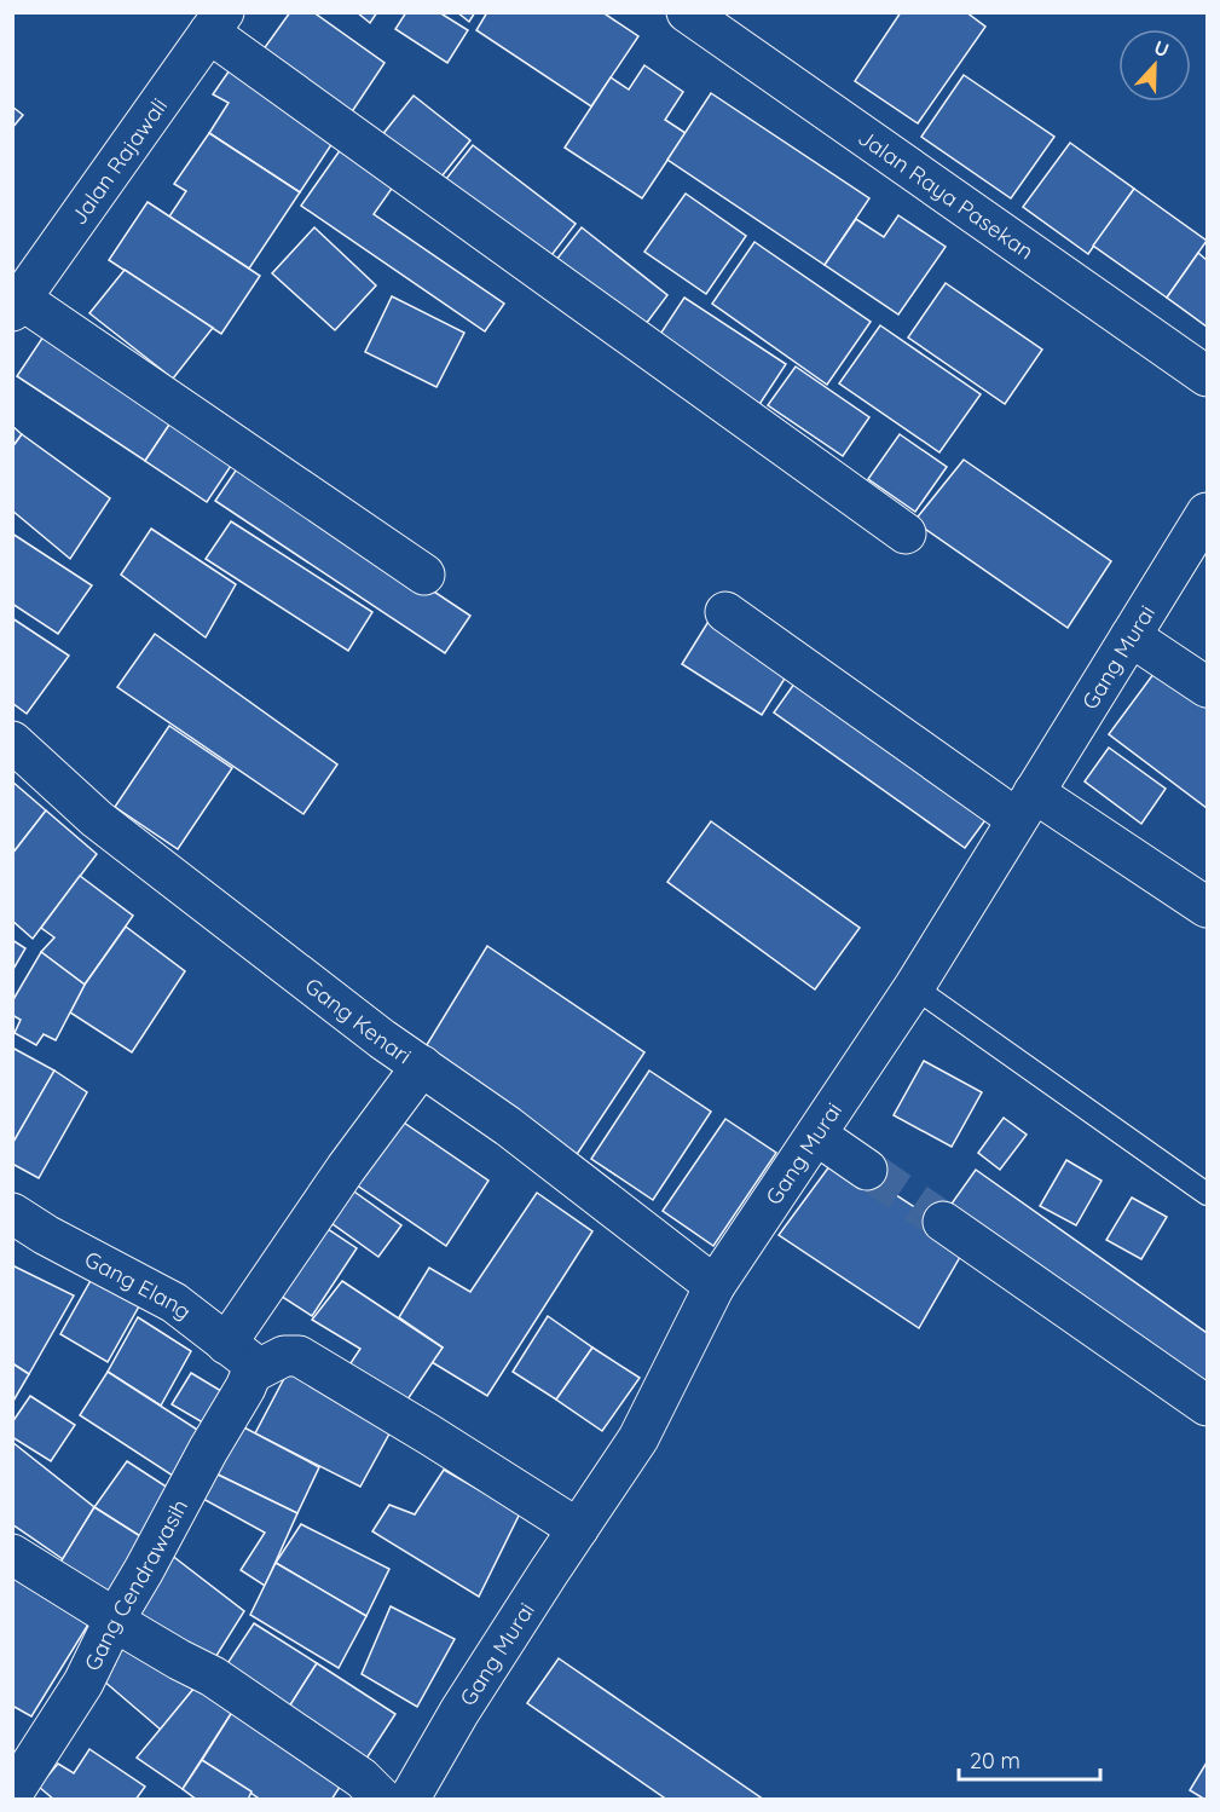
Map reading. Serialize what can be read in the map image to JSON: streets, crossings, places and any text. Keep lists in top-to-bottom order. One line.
{"streets":{"street":["Jalan Rajawali","Jalan Raya Pasekan","Gang Murai","Gang Kenari","Gang Elang","Gang Cendrawasih"]},"crossings":[["Gang Murai","Gang Kenari"],["Gang Kenari","Gang Cendrawasih"],["Gang Elang","Gang Cendrawasih"]],"scale_bar":"20 m","north":"top"}
